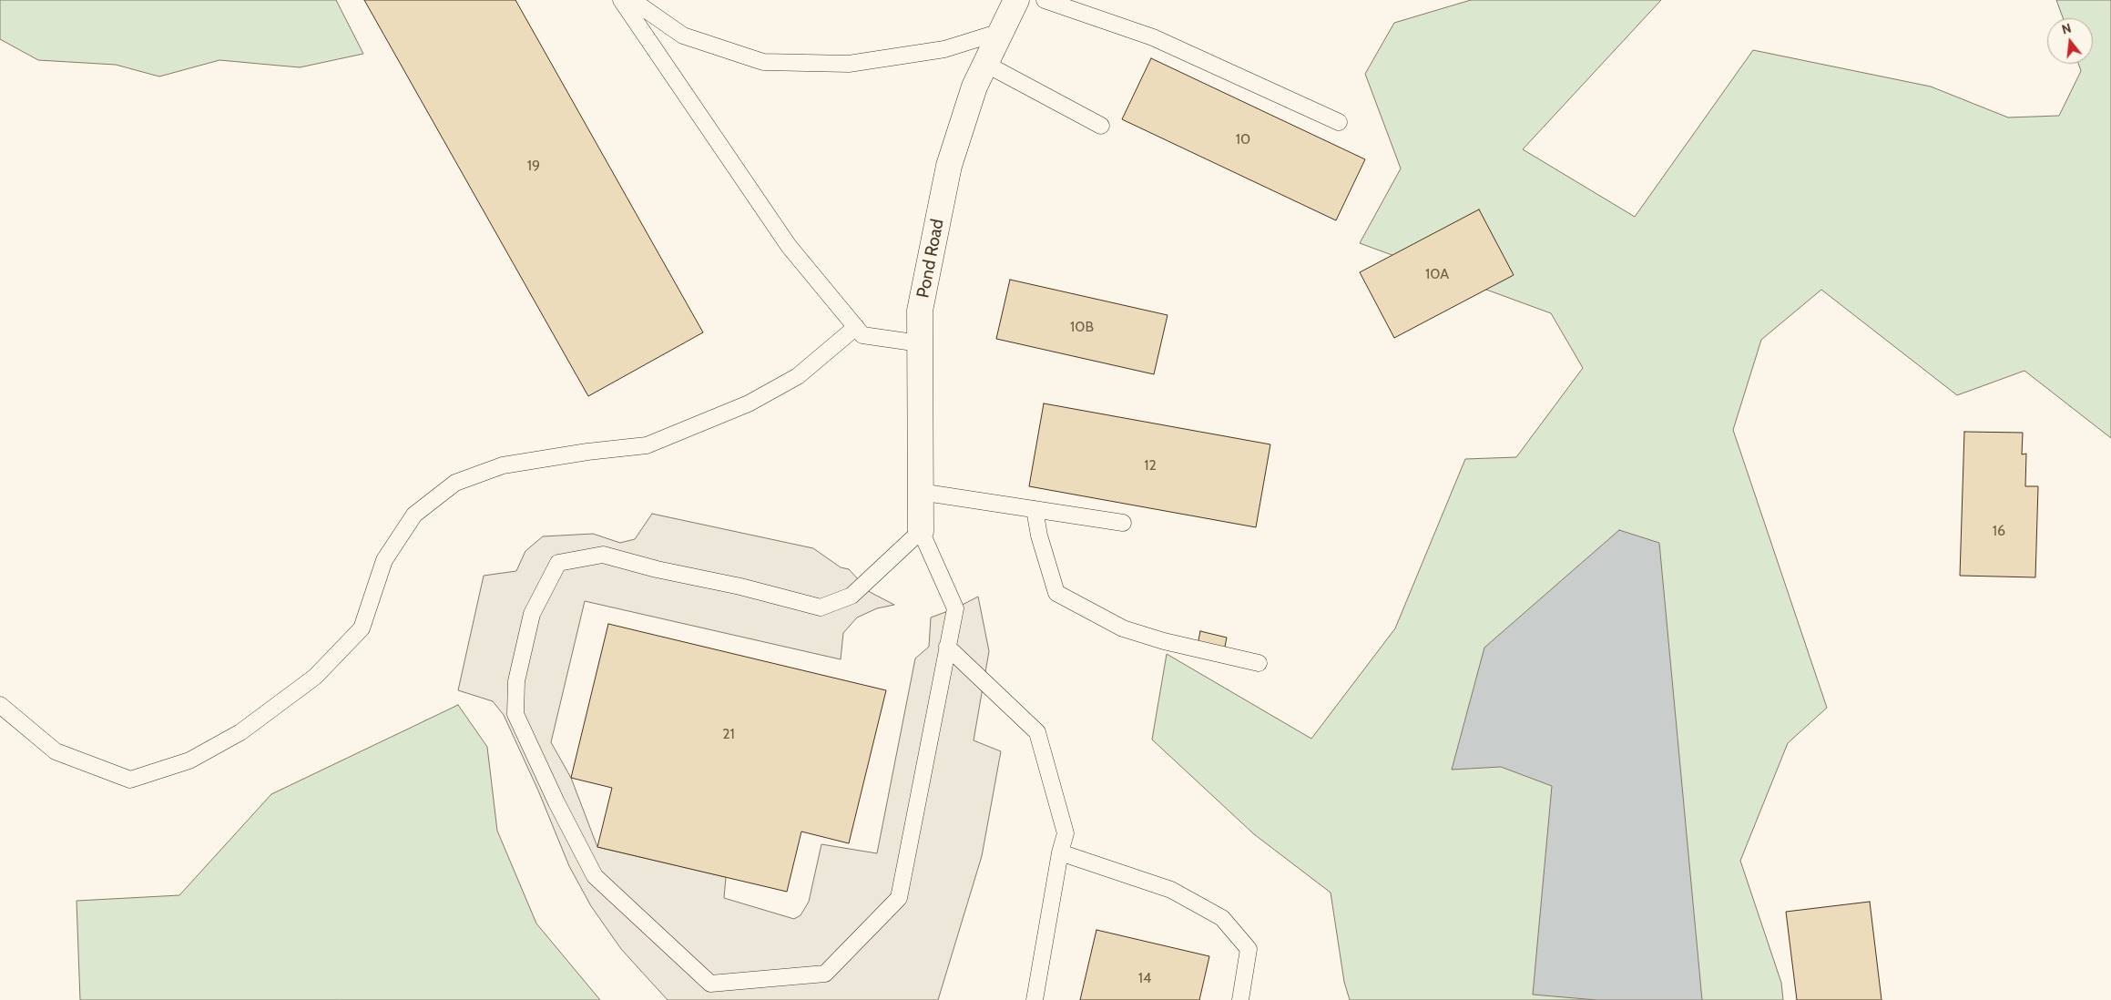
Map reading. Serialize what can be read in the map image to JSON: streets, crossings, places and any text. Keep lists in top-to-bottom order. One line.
{"streets":{"street":["Pond Road"]},"house_numbers":["10","19","10A","10B","12","16","21","14"],"north":"top"}
